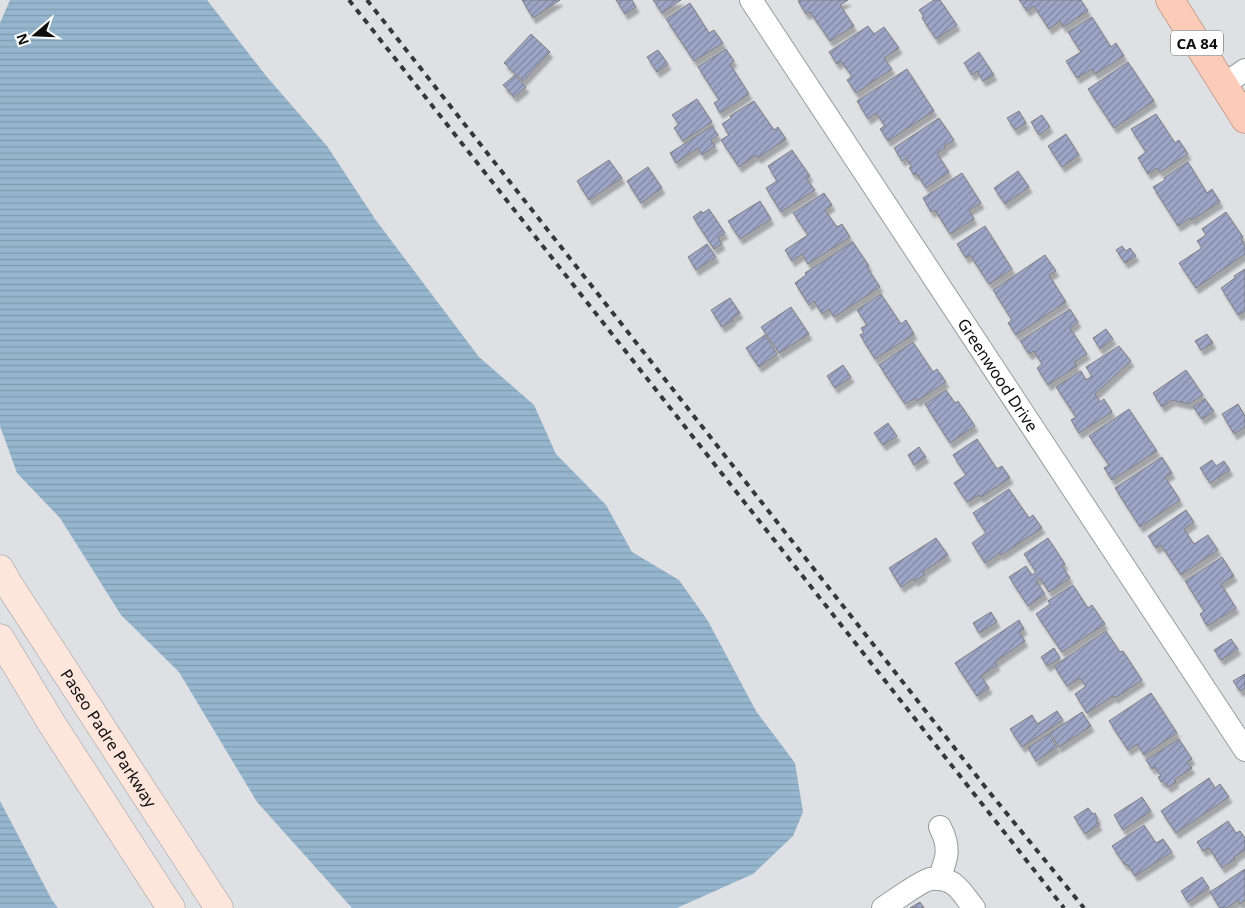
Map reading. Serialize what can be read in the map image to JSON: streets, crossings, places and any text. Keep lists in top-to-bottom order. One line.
{"streets":{"main road":["CA 84","Paseo Padre Parkway"],"street":["Greenwood Drive"]},"north":"left"}
